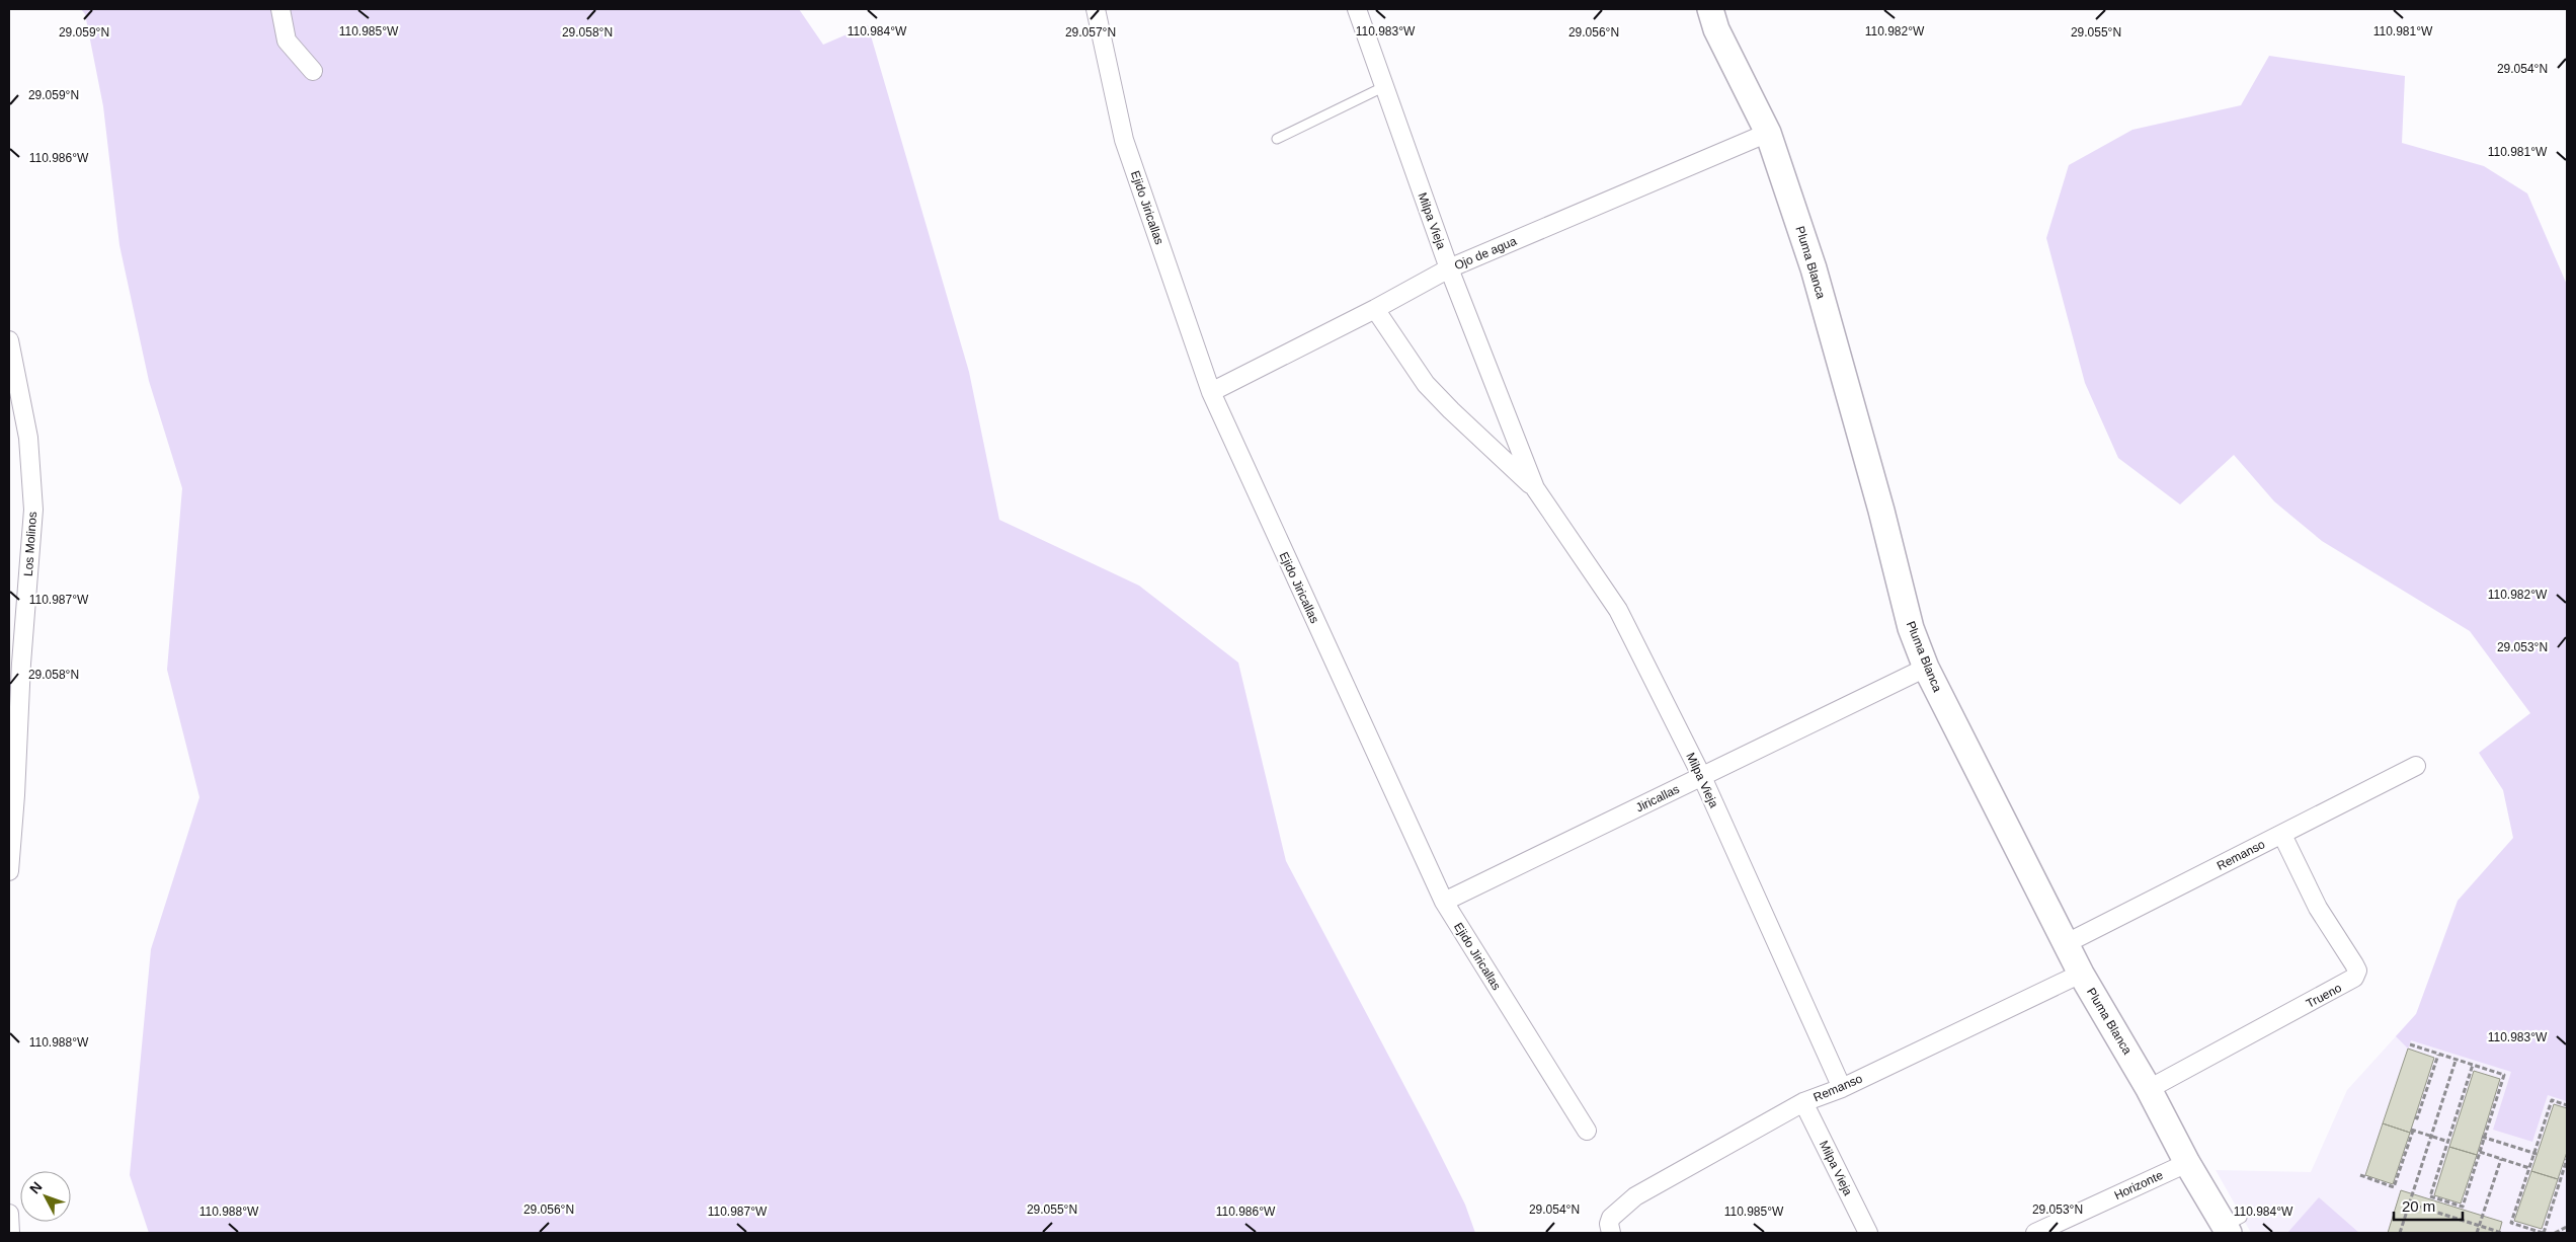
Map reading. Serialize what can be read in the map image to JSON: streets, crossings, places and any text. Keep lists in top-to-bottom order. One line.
{"streets":{"street":["Ejido Jiricallas","Milpa Vieja","Ojo de agua","Pluma Blanca","Los Molinos","Jiricallas","Remanso","Trueno","Horizonte"]},"crossings":[["Ejido Jiricallas","Ojo de agua"],["Ejido Jiricallas","Jiricallas"],["Milpa Vieja","Ojo de agua"],["Milpa Vieja","Jiricallas"],["Milpa Vieja","Remanso"],["Ojo de agua","Pluma Blanca"],["Pluma Blanca","Jiricallas"],["Pluma Blanca","Remanso"],["Pluma Blanca","Trueno"],["Pluma Blanca","Horizonte"],["Remanso","Trueno"]],"scale_bar":"20 m","north":"top left","coordinates":["110.981°W","110.985°W","110.984°W","110.983°W","110.982°W","29.059°N","29.058°N","29.057°N","29.056°N","29.055°N","29.054°N","110.986°W","110.987°W","29.053°N","110.988°W"]}
